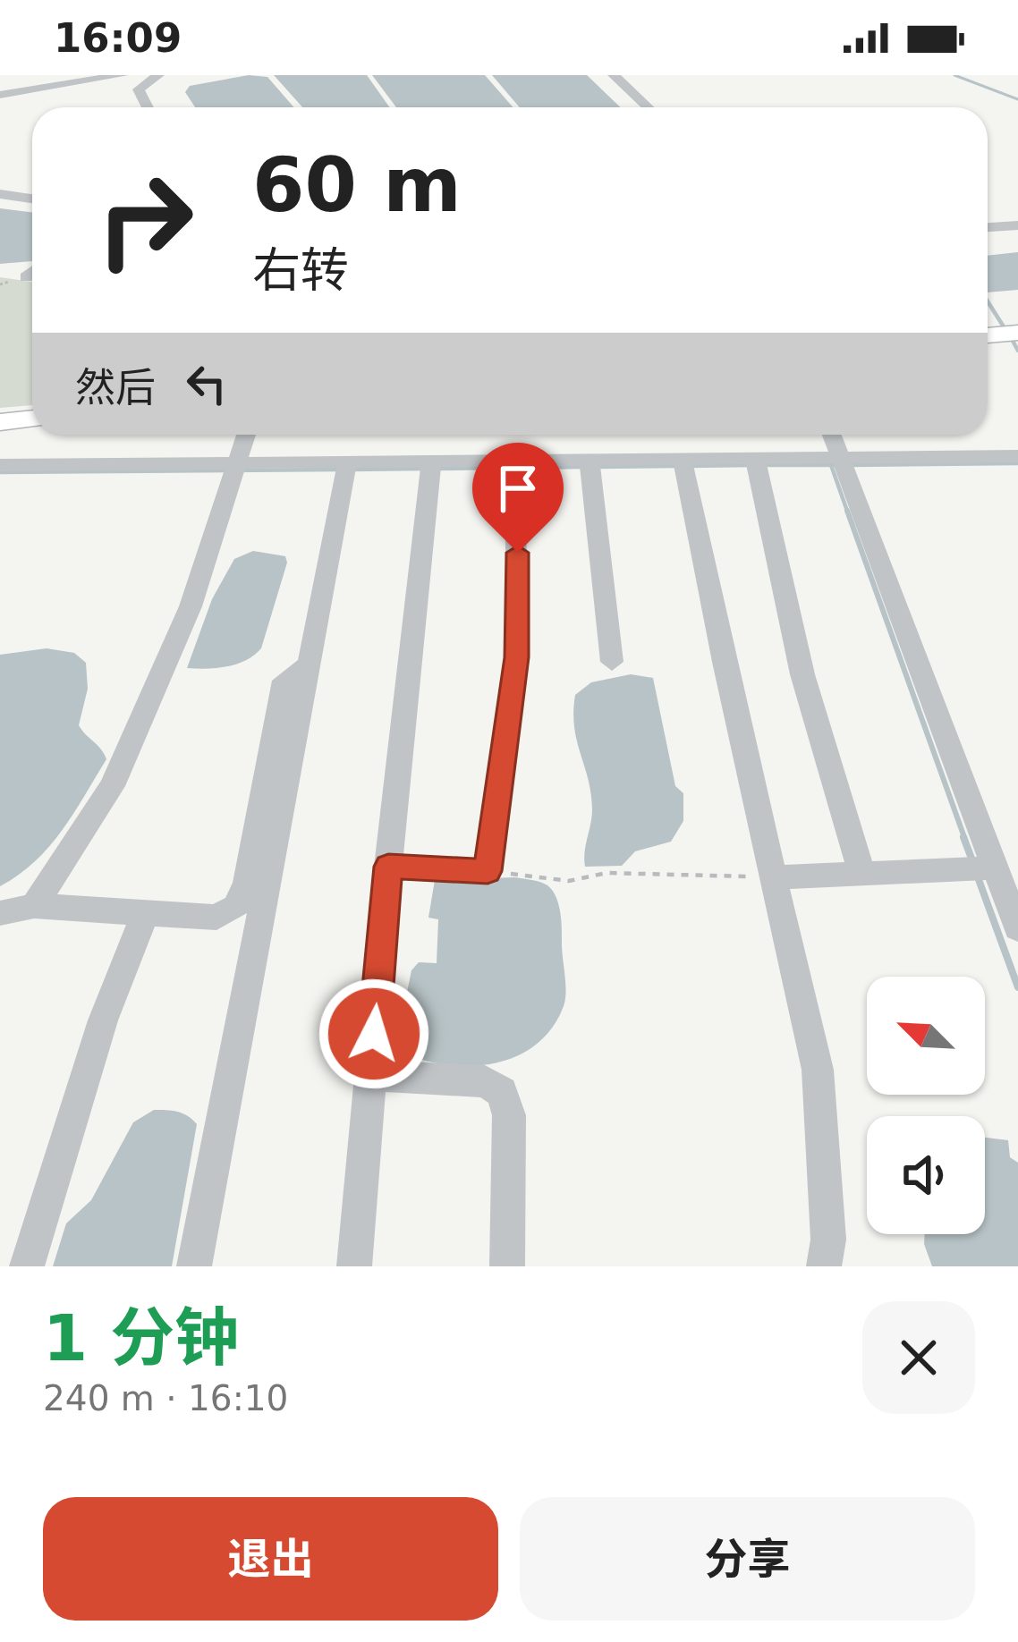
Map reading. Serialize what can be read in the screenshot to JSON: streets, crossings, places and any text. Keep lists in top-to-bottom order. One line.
{"north":"top left","page":{"status":"16:09","turn":["60 m","右转"],"then":"然后","heading":["1 分钟","240 m · 16:10"],"buttons":["退出","分享"]}}
